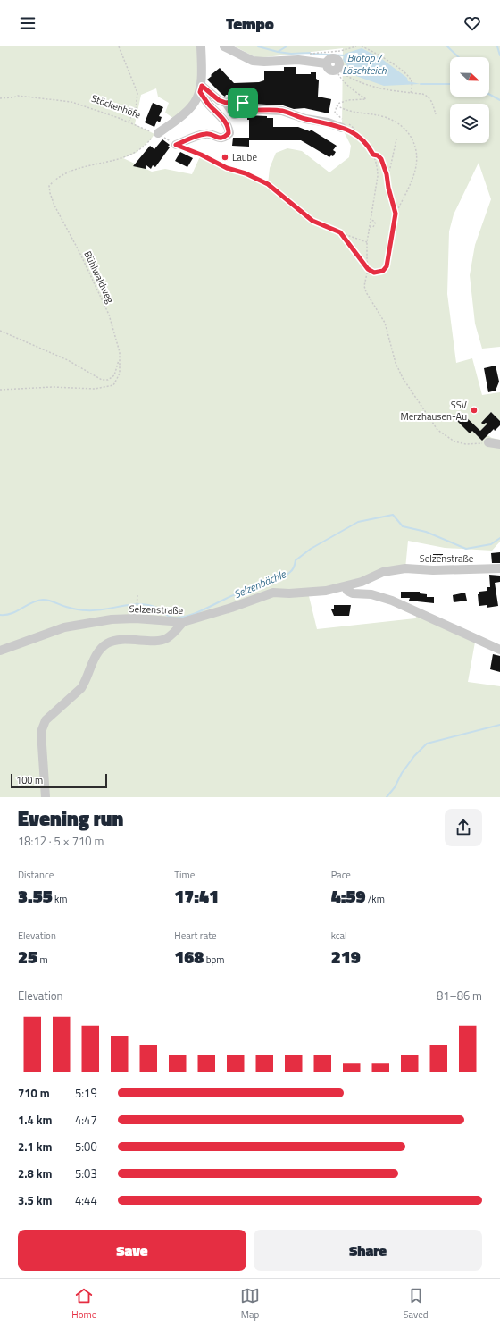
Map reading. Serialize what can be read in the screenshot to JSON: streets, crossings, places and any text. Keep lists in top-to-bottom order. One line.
{"streets":{"street":["Selzenstraße"],"path":["Stöckenhöfe","Bühlwaldweg"]},"crossings":[["Stöckenhöfe","Bühlwaldweg"]],"water":["Biotop / Löschteich","Selzenbächle"],"places":["Laube","SSV Merzhausen-Au"],"scale_bar":"100 m","north":"right","page":{"header":"Tempo","scale":"100 m","heading":["Evening run","18:12 · 5 × 710 m"],"stats":[["Distance","3.55 km"],["Time","17:41"],["Pace","4:59 /km"],["Elevation","25 m"],["Heart rate","168 bpm"],["kcal","219"]],"chart":["Elevation","81–86 m"],"list":[{"name":"710 m","note":"5:19"},{"name":"1.4 km","note":"4:47"},{"name":"2.1 km","note":"5:00"},{"name":"2.8 km","note":"5:03"},{"name":"3.5 km","note":"4:44"}],"buttons":["Save","Share"],"tabs":["Home","Map","Saved"]}}
